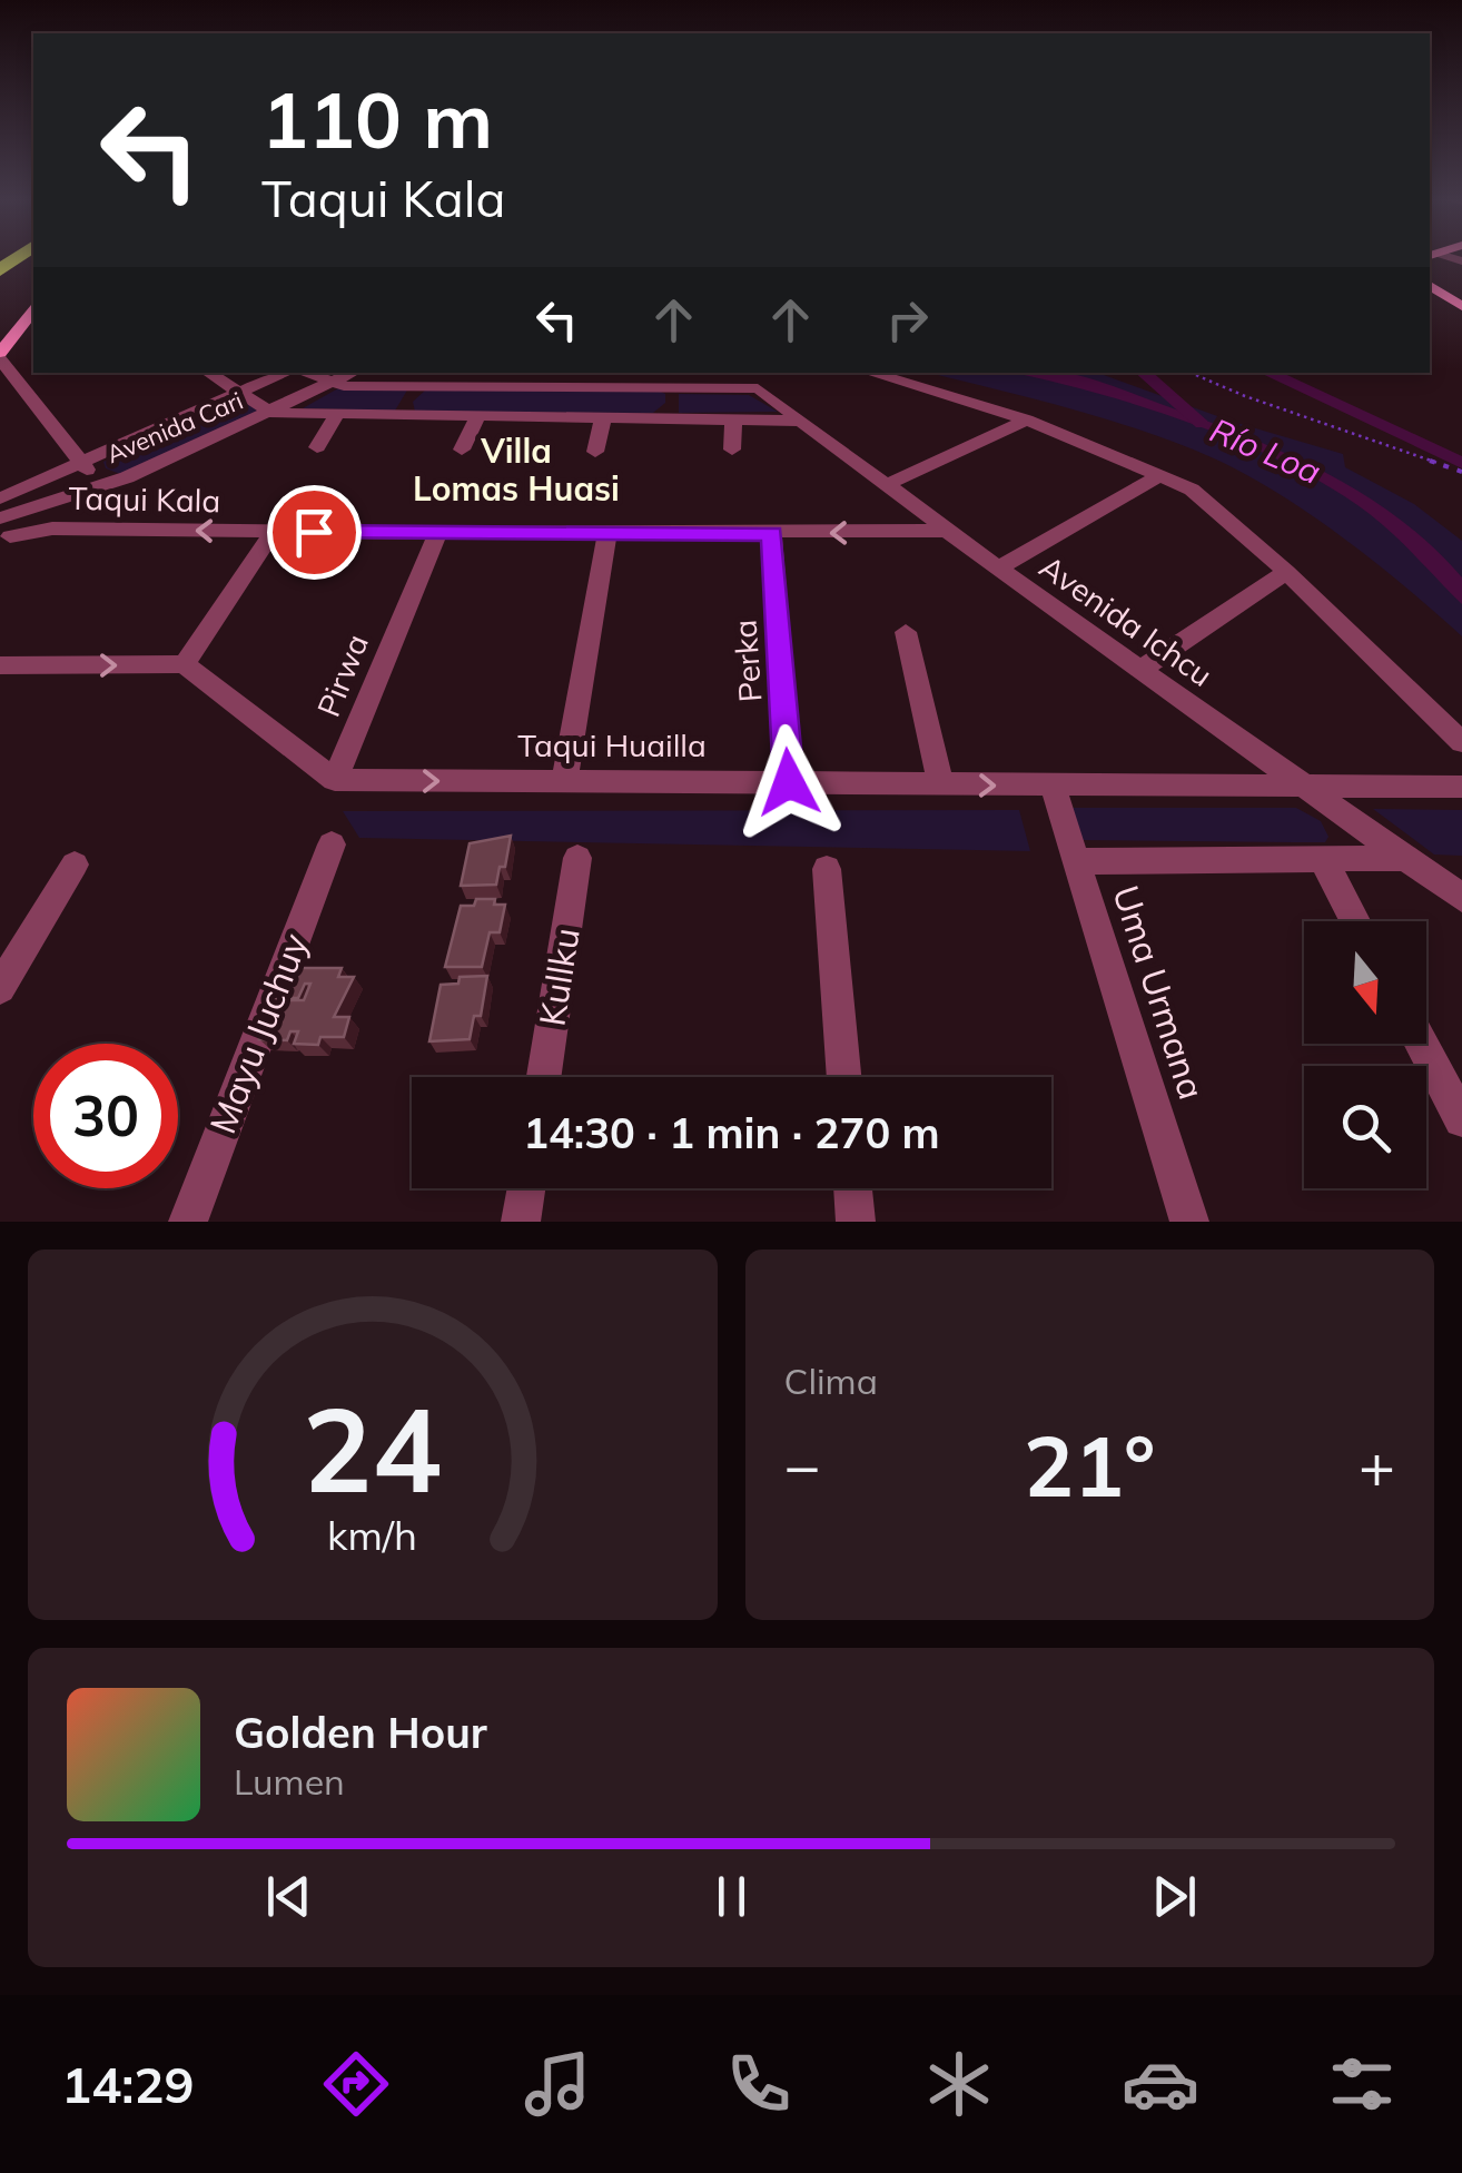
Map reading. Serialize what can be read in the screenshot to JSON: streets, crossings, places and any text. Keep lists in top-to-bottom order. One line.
{"streets":{"street":["Avenida Cari","Taqui Kala","Avenida Ichcu","Perka","Pirwa","Taqui Huailla","Kullku","Uma Urmana","Mayu Juchuy"]},"crossings":[["Avenida Cari","Taqui Kala"],["Taqui Kala","Avenida Ichcu"],["Taqui Kala","Perka"],["Taqui Kala","Pirwa"],["Avenida Ichcu","Taqui Huailla"],["Perka","Taqui Huailla"],["Pirwa","Taqui Huailla"],["Taqui Huailla","Uma Urmana"]],"districts":["Villa Lomas Huasi"],"water":["Río Loa"],"north":"bottom","page":{"turn":["110 m","Taqui Kala"],"limit":"30","trip":"14:30 · 1 min · 270 m","tile":"Clima","heat":["−","21°","+"],"song":["Golden Hour","Lumen"],"tabs":"14:29","gauge":["24","km/h"]}}
